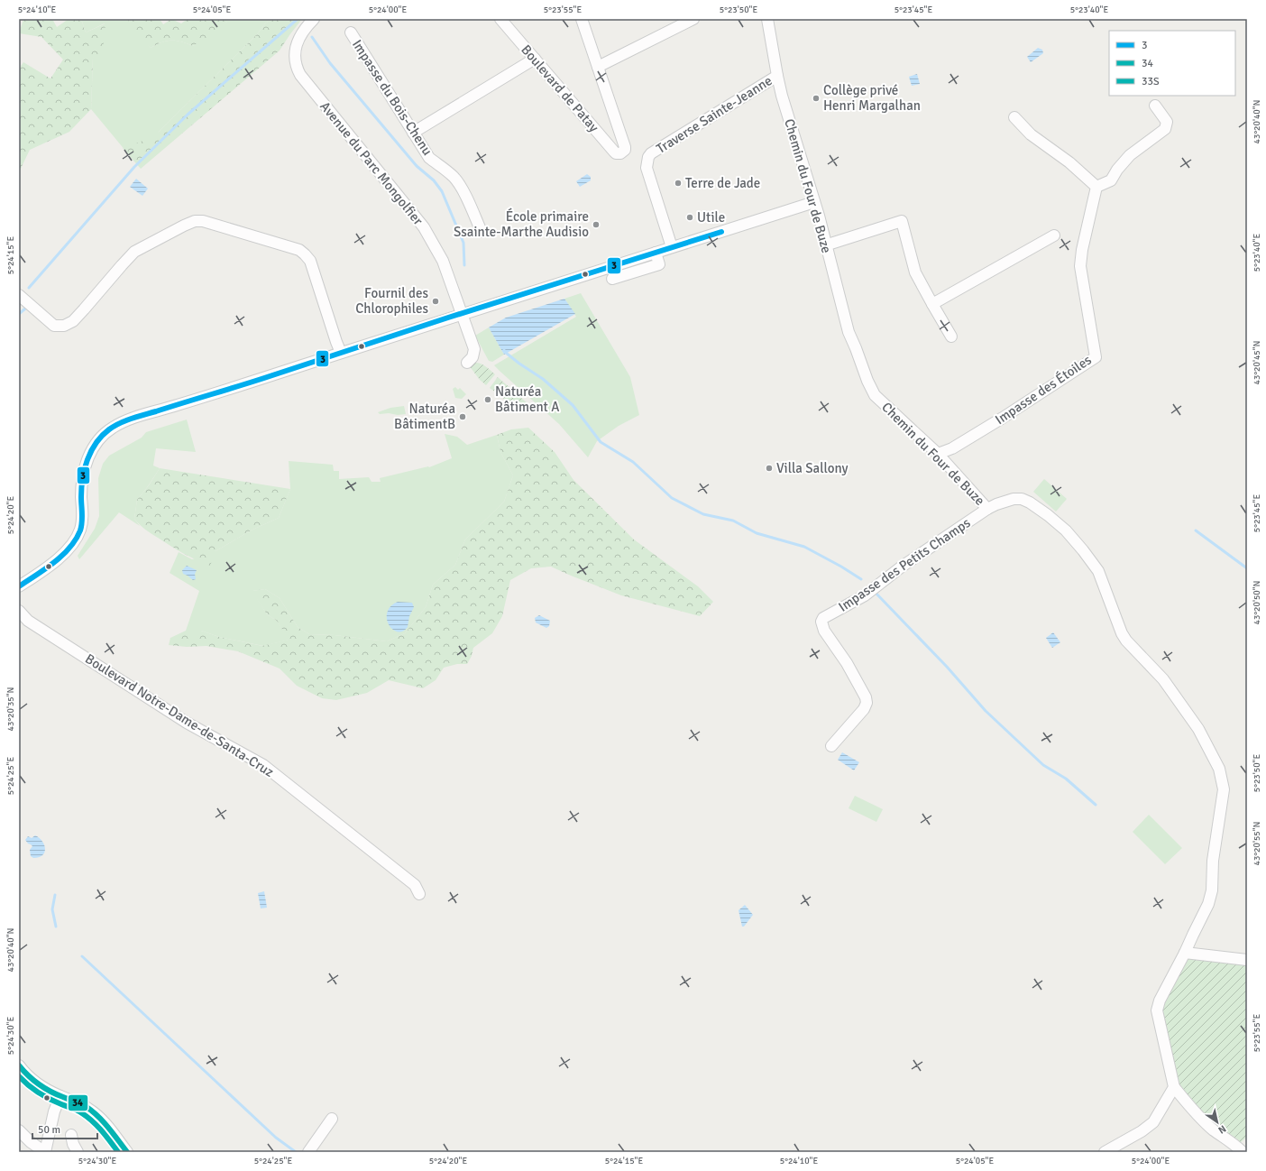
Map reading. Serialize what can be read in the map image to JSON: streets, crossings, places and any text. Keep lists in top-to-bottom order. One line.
{"streets":{"street":["Boulevard de Patay","Impasse du Bois-Chenu","Traverse Sainte-Jeanne","Avenue du Parc Mongolfier","Chemin du Four de Buze","Impasse des Étoiles","Impasse des Petits Champs","Boulevard Notre-Dame-de-Santa-Cruz"]},"crossings":[["Traverse Sainte-Jeanne","Chemin du Four de Buze"],["Chemin du Four de Buze","Impasse des Étoiles"],["Chemin du Four de Buze","Impasse des Petits Champs"]],"places":["Collège privé Henri Margalhan","Terre de Jade","Utile","École primaire Ssainte-Marthe Audisio","Fournil des Chlorophiles","Naturéa Bâtiment A","Naturéa BâtimentB","Villa Sallony"],"lines":["transit line 3","transit line 34","transit line 33S"],"legend":["3","34","33S"],"scale_bar":"50 m","north":"bottom right","coordinates":["5°24'10\"E","5°24'05\"E","5°24'00\"E","5°23'55\"E","5°23'50\"E","5°23'45\"E","5°23'40\"E","43°20'40\"N","5°24'15\"E","43°20'45\"N","5°24'20\"E","43°20'50\"N","43°20'35\"N","5°24'25\"E","43°20'55\"N","5°24'30\"E"]}
